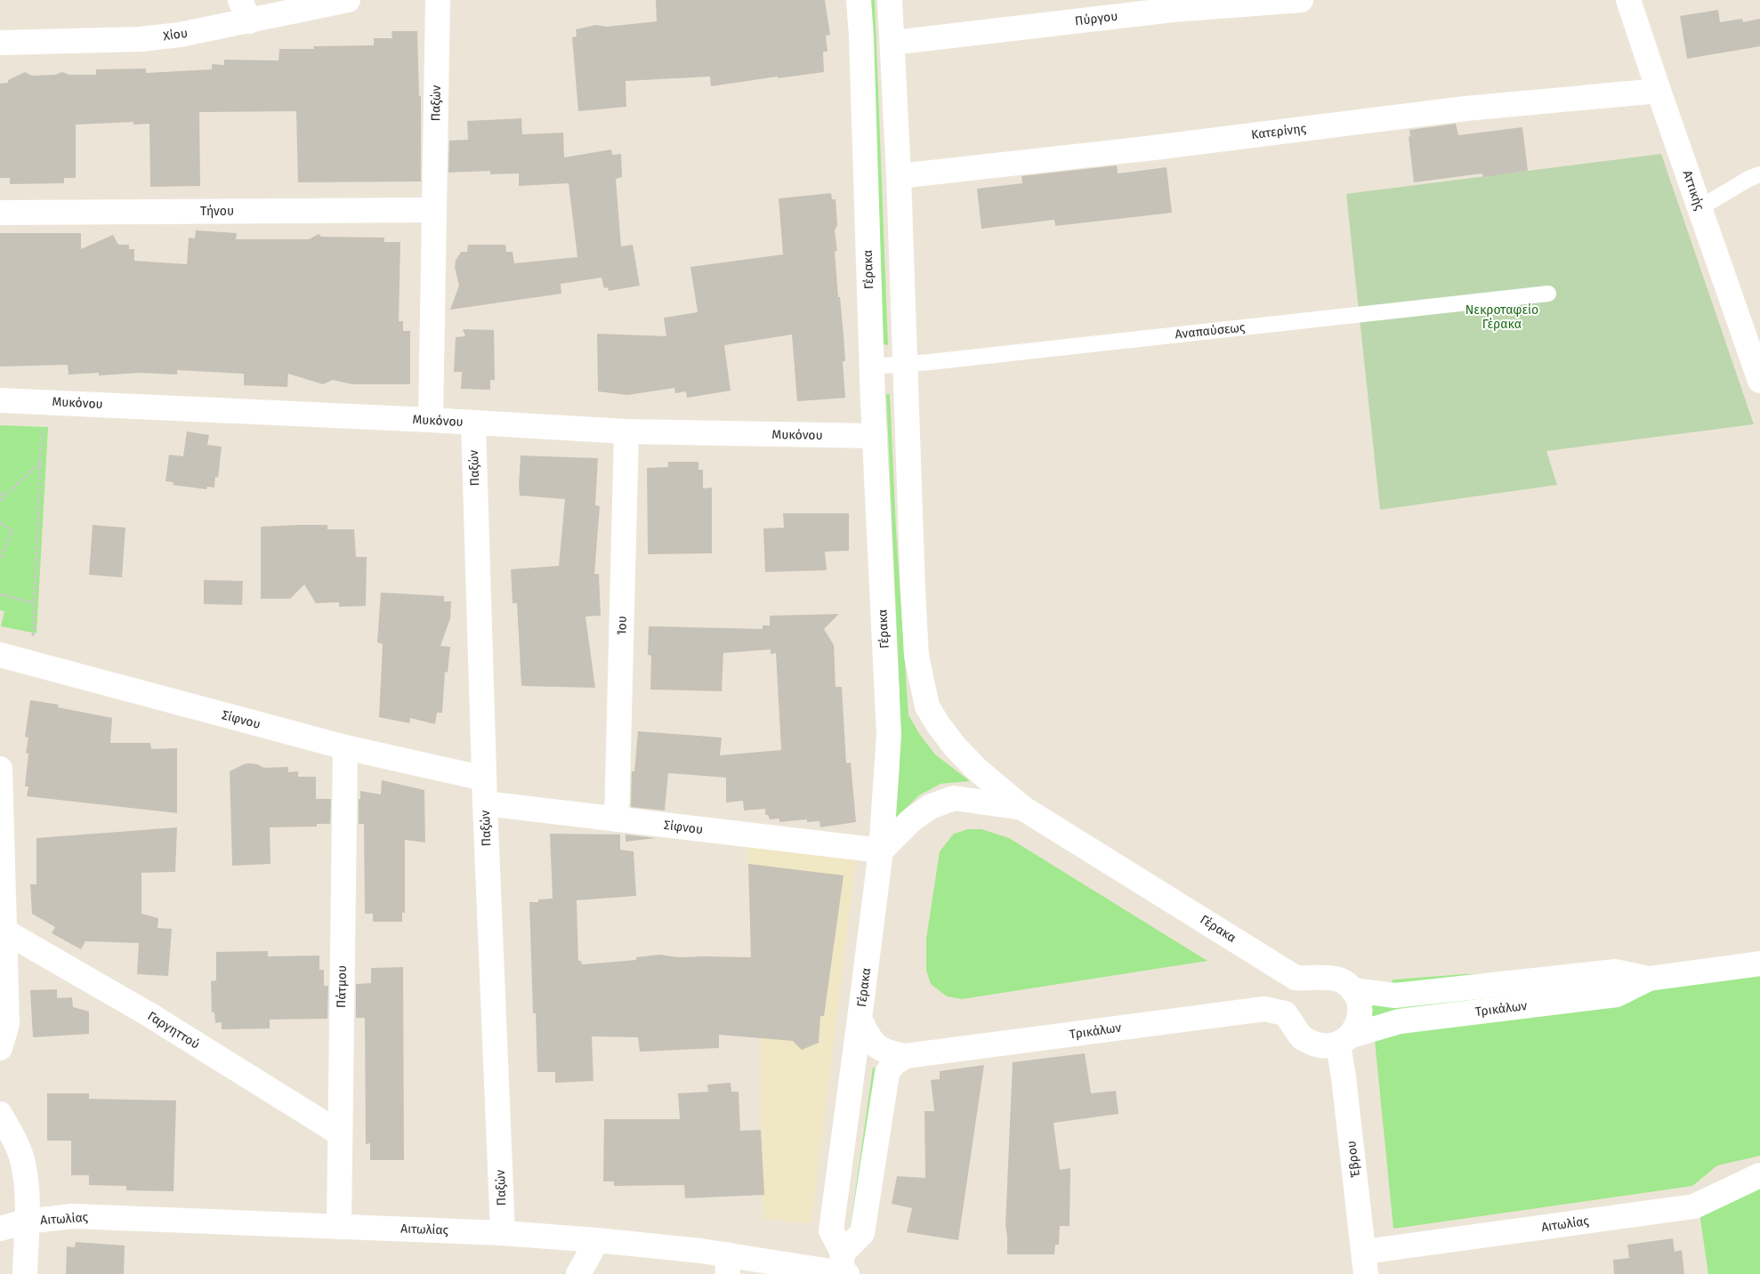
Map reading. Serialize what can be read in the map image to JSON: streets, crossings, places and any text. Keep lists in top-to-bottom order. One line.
{"streets":{"street":["Πύργου","Χίου","Παξών","Κατερίνης","Αττικής","Τήνου","Γέρακα","Μυκόνου","Ίου","Σίφνου","Πάτμου","Τρικάλων","Γαργηττού","Έβρου","Αιτωλίας"],"lane":["Αναπαύσεως"]},"crossings":[["Πύργου","Γέρακα"],["Παξών","Τήνου"],["Παξών","Μυκόνου"],["Παξών","Σίφνου"],["Παξών","Αιτωλίας"],["Κατερίνης","Αττικής"],["Κατερίνης","Γέρακα"],["Γέρακα","Αναπαύσεως"],["Γέρακα","Μυκόνου"],["Γέρακα","Σίφνου"],["Γέρακα","Τρικάλων"],["Γέρακα","Αιτωλίας"],["Μυκόνου","Ίου"],["Ίου","Σίφνου"],["Σίφνου","Πάτμου"],["Πάτμου","Γαργηττού"],["Πάτμου","Αιτωλίας"],["Τρικάλων","Έβρου"],["Έβρου","Αιτωλίας"]],"parks":["Νεκροταφείο Γέρακα"]}
